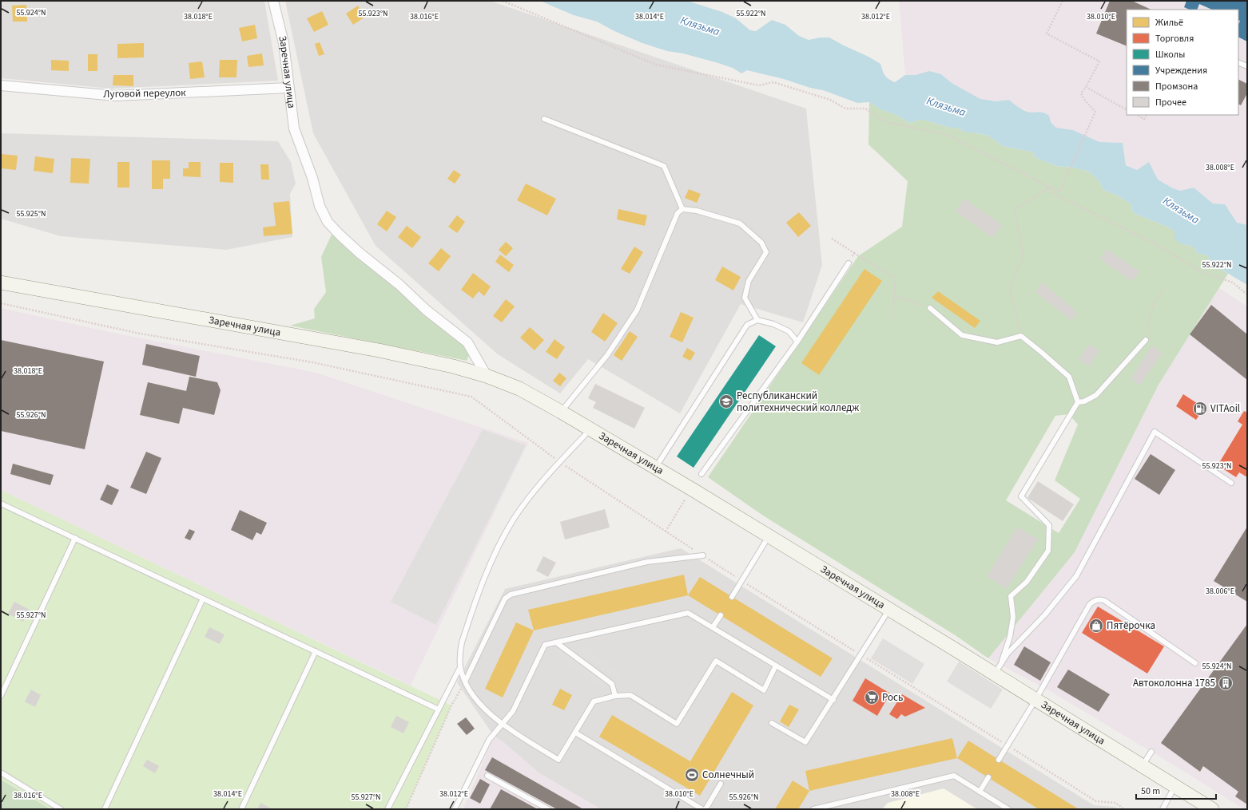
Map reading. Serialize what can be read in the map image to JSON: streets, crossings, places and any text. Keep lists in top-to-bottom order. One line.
{"streets":{"street":["Заречная улица","Луговой переулок"]},"crossings":[["Заречная улица","Луговой переулок"]],"water":["Клязьма"],"places":{"school or university":["Республиканский политехнический колледж"],"fuel station":["VITAoil"],"shop":["Пятёрочка"],"building":["Автоколонна 1785"],"supermarket":["Рось"],"sports":["Солнечный"]},"legend":["Жильё","Торговля","Школы","Учреждения","Промзона","Прочее"],"scale_bar":"50 m","coordinates":["55.924°N","55.923°N","55.922°N","38.018°E","38.016°E","38.014°E","38.012°E","38.010°E","38.008°E","55.925°N","55.926°N","38.006°E","55.927°N"]}
